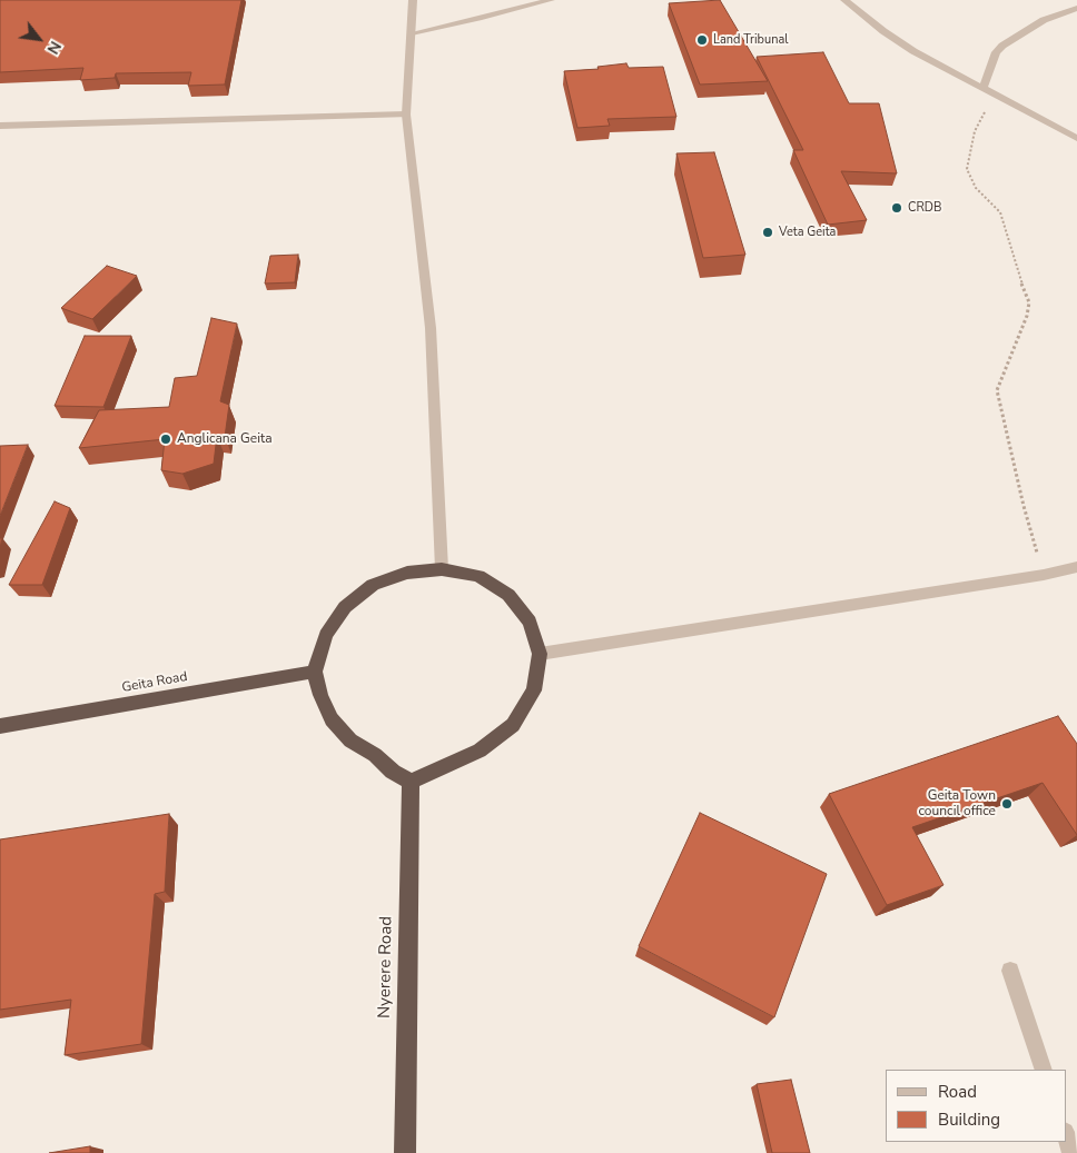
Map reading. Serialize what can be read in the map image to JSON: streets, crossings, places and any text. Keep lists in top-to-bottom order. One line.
{"streets":{"highway":["Geita Road","Nyerere Road"]},"places":["Land Tribunal","CRDB","Veta Geita","Anglicana Geita","Geita Town council office"],"legend":["Road","Building"],"north":"bottom right"}
